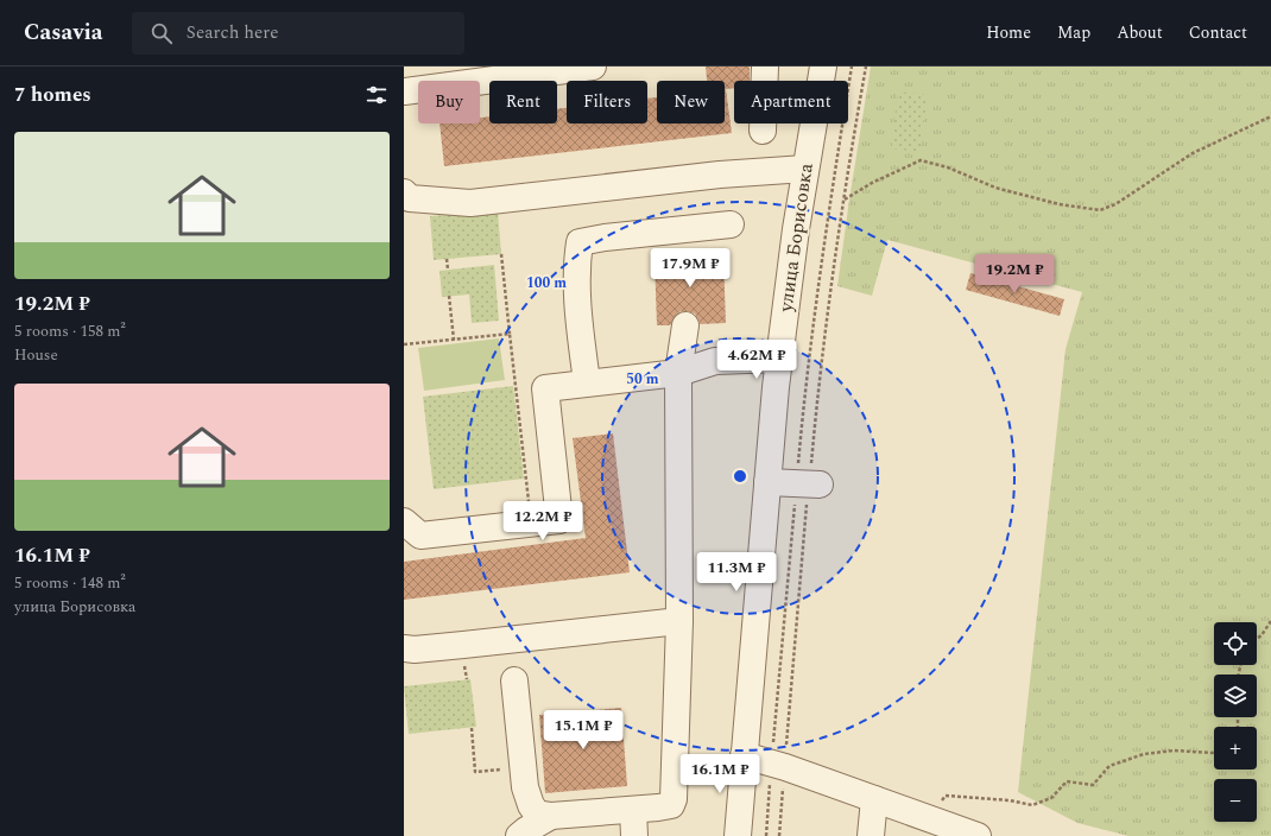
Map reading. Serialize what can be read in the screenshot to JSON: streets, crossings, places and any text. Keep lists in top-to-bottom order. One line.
{"streets":{"street":["улица Борисовка"]},"page":{"header":"Casavia","search":"Search here","nav":["Home","Map","About","Contact"],"heading":"7 homes","chip":["Buy","Rent","Filters","New","Apartment"],"list":[{"name":"19.2M ₽","note":"5 rooms · 158 m² · House"},{"name":"16.1M ₽","note":"5 rooms · 148 m² · улица Борисовка"}],"price":["17.9M ₽","19.2M ₽","4.62M ₽","12.2M ₽","11.3M ₽","15.1M ₽","16.1M ₽"],"map_buttons":["+","−"]},"rings":["100 m","50 m"]}
